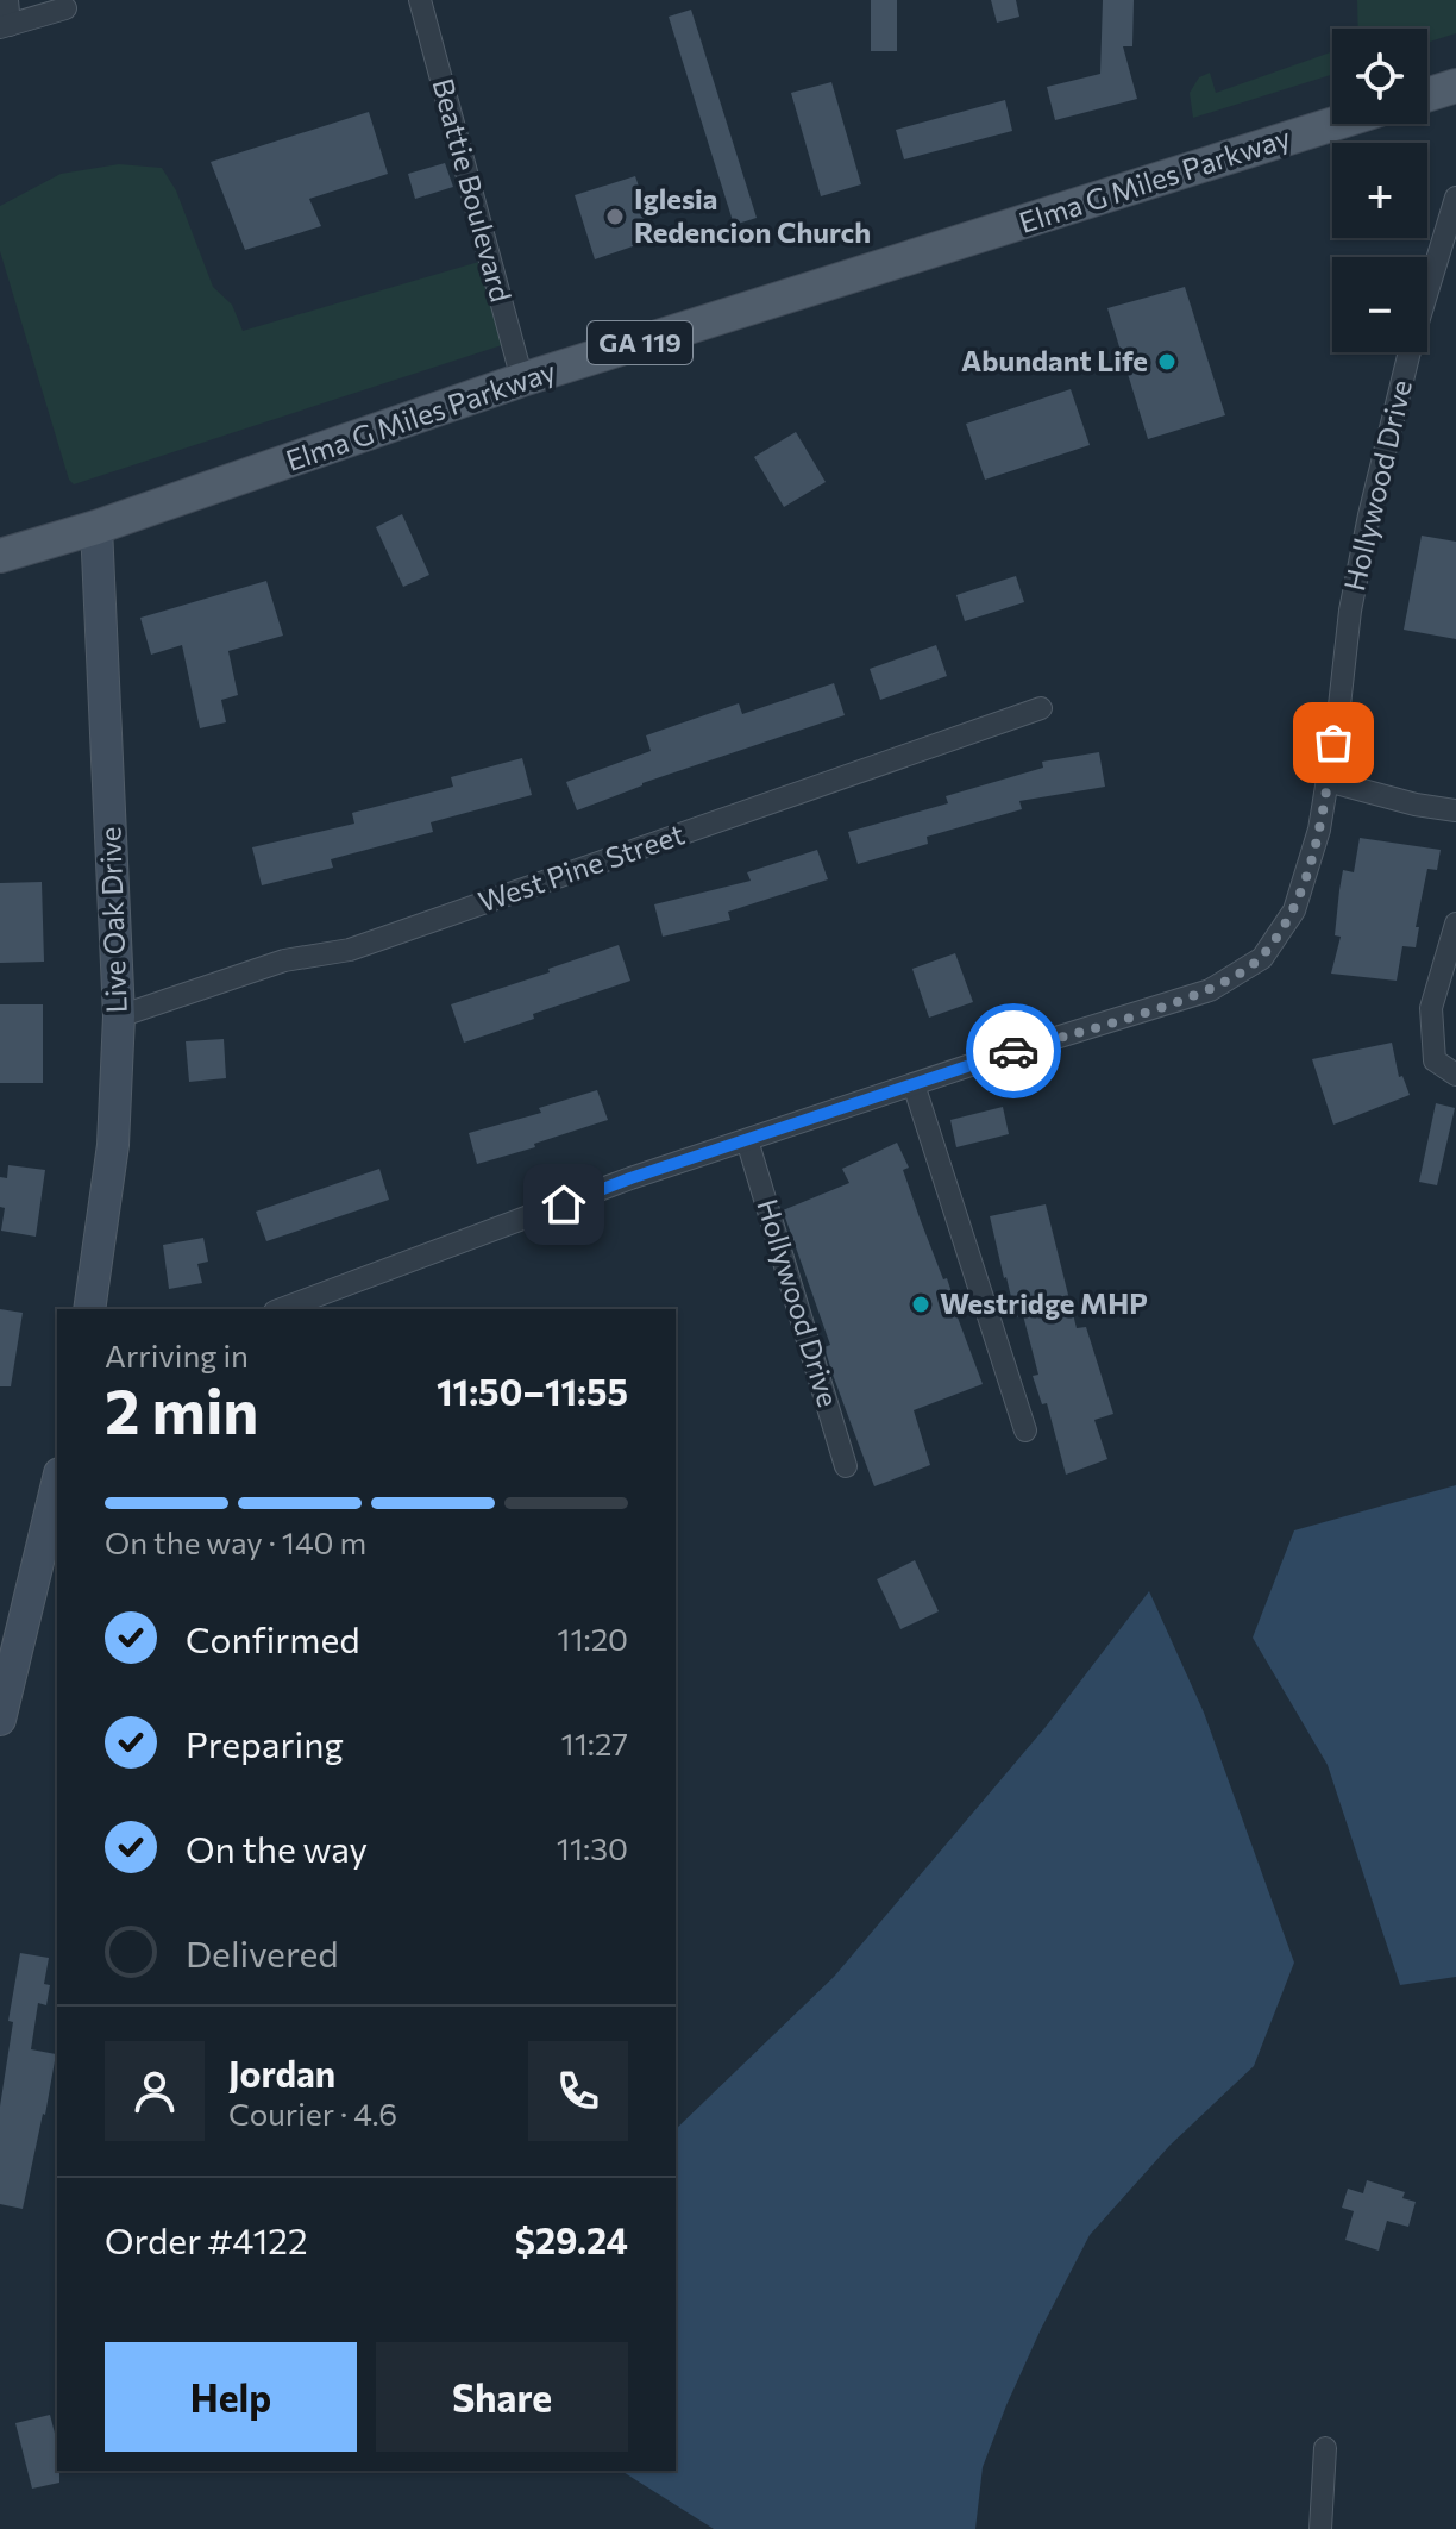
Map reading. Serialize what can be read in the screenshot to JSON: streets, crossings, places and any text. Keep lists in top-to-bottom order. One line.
{"streets":{"main road":["Elma G Miles Parkway","GA 119"],"street":["Beattie Boulevard","Hollywood Drive","West Pine Street","Live Oak Drive"]},"crossings":[["Elma G Miles Parkway","Beattie Boulevard"],["Elma G Miles Parkway","Live Oak Drive"],["West Pine Street","Live Oak Drive"]],"places":["Iglesia Redencion Church","Abundant Life","Westridge MHP"],"page":{"map_buttons":["+","−"],"heading":["2 min","Arriving in","11:50–11:55"],"panel":["Jordan","Courier · 4.6","Order #4122","$29.24"],"bar":"On the way · 140 m","list":[["Confirmed","11:20"],["Preparing","11:27"],["On the way","11:30"],"Delivered"],"buttons":["Help","Share"]}}
